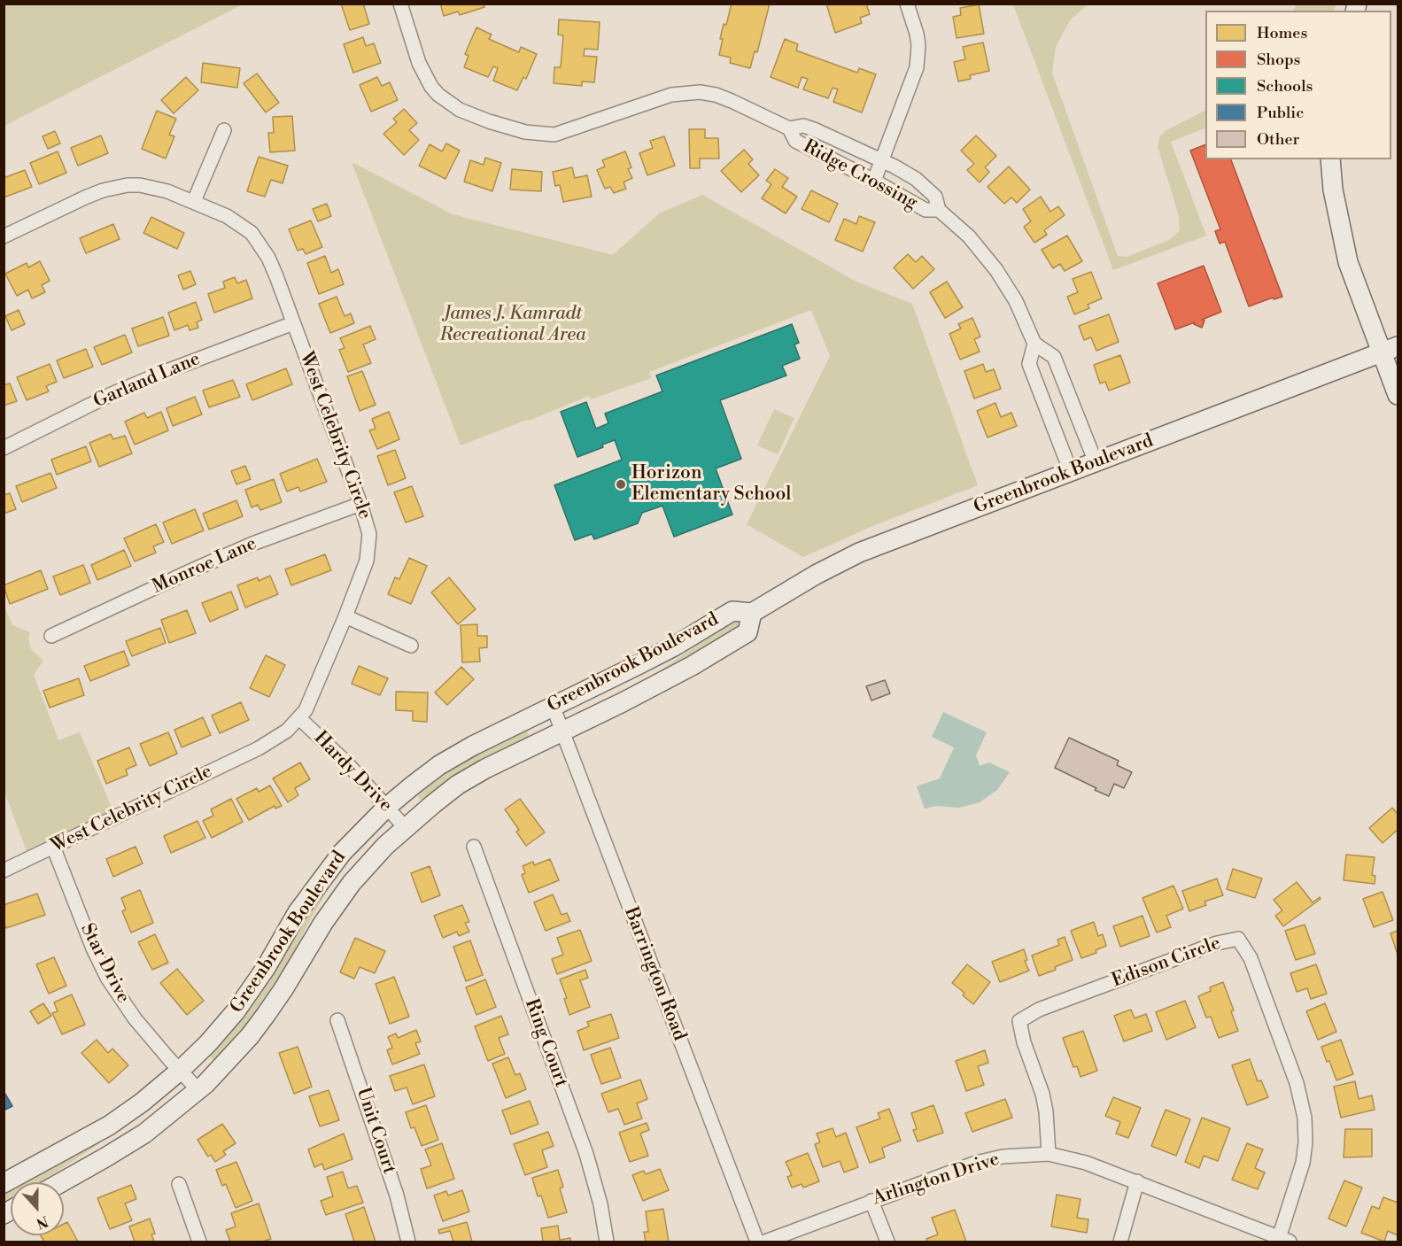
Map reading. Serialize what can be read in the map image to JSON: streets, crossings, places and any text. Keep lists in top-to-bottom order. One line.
{"streets":{"main road":["Greenbrook Boulevard"],"street":["Ridge Crossing","Garland Lane","West Celebrity Circle","Monroe Lane","Hardy Drive","Edison Circle","Star Drive","Barrington Road","Ring Court","Unit Court","Arlington Drive"]},"crossings":[["Ridge Crossing","Greenbrook Boulevard"],["Garland Lane","West Celebrity Circle"],["West Celebrity Circle","Monroe Lane"],["West Celebrity Circle","Hardy Drive"],["West Celebrity Circle","Star Drive"],["Greenbrook Boulevard","Hardy Drive"],["Greenbrook Boulevard","Star Drive"],["Greenbrook Boulevard","Barrington Road"],["Edison Circle","Arlington Drive"]],"parks":["James J. Kamradt Recreational Area"],"places":["Horizon Elementary School"],"legend":["Homes","Shops","Schools","Public","Other"],"north":"bottom"}
